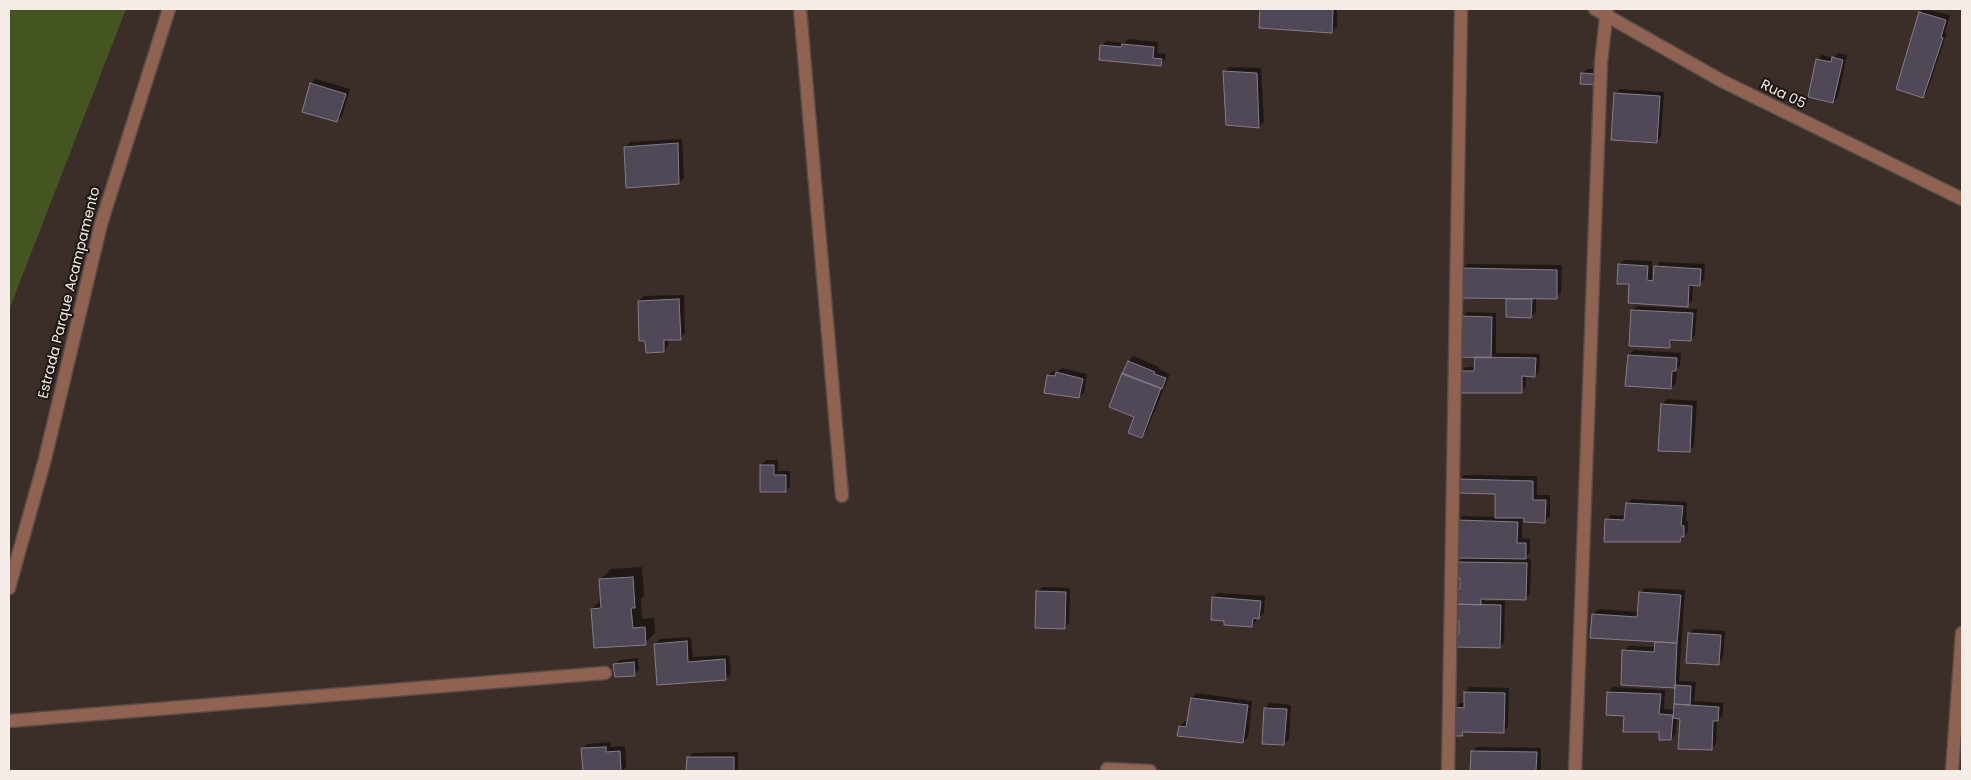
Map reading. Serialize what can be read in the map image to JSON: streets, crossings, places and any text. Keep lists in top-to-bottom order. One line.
{"streets":{"street":["Rua 05","Estrada Parque Acampamento"]}}
